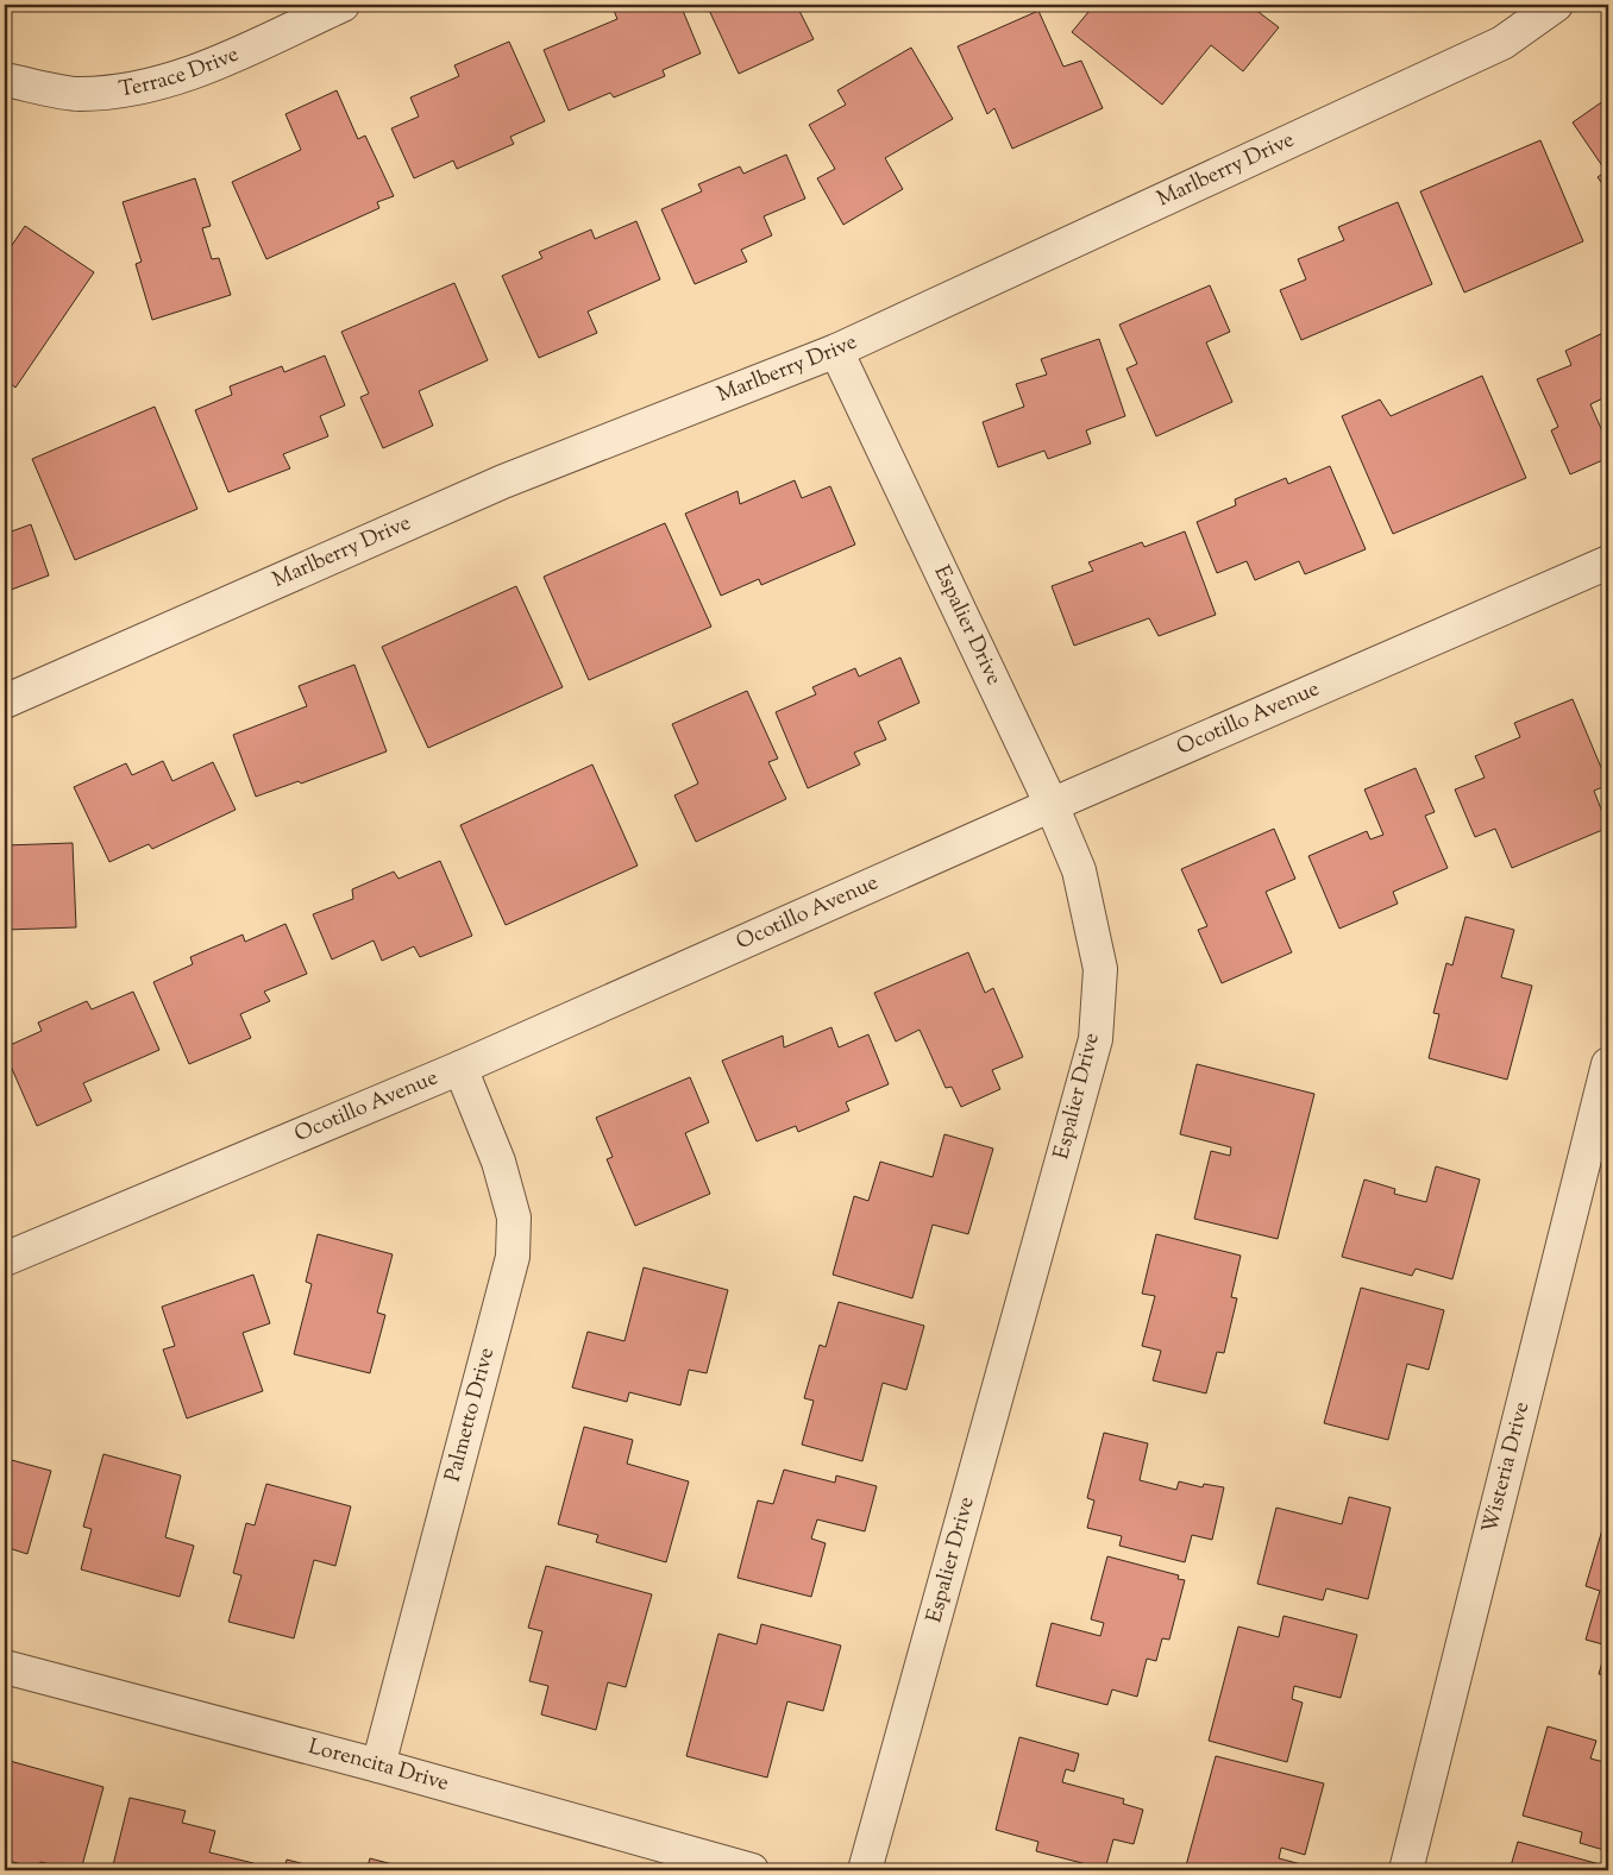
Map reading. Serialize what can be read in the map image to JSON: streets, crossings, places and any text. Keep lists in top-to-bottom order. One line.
{"streets":{"street":["Terrace Drive","Marlberry Drive","Espalier Drive","Ocotillo Avenue","Palmetto Drive","Wisteria Drive","Lorencita Drive"]},"crossings":[["Marlberry Drive","Espalier Drive"],["Espalier Drive","Ocotillo Avenue"],["Ocotillo Avenue","Palmetto Drive"],["Palmetto Drive","Lorencita Drive"]]}
